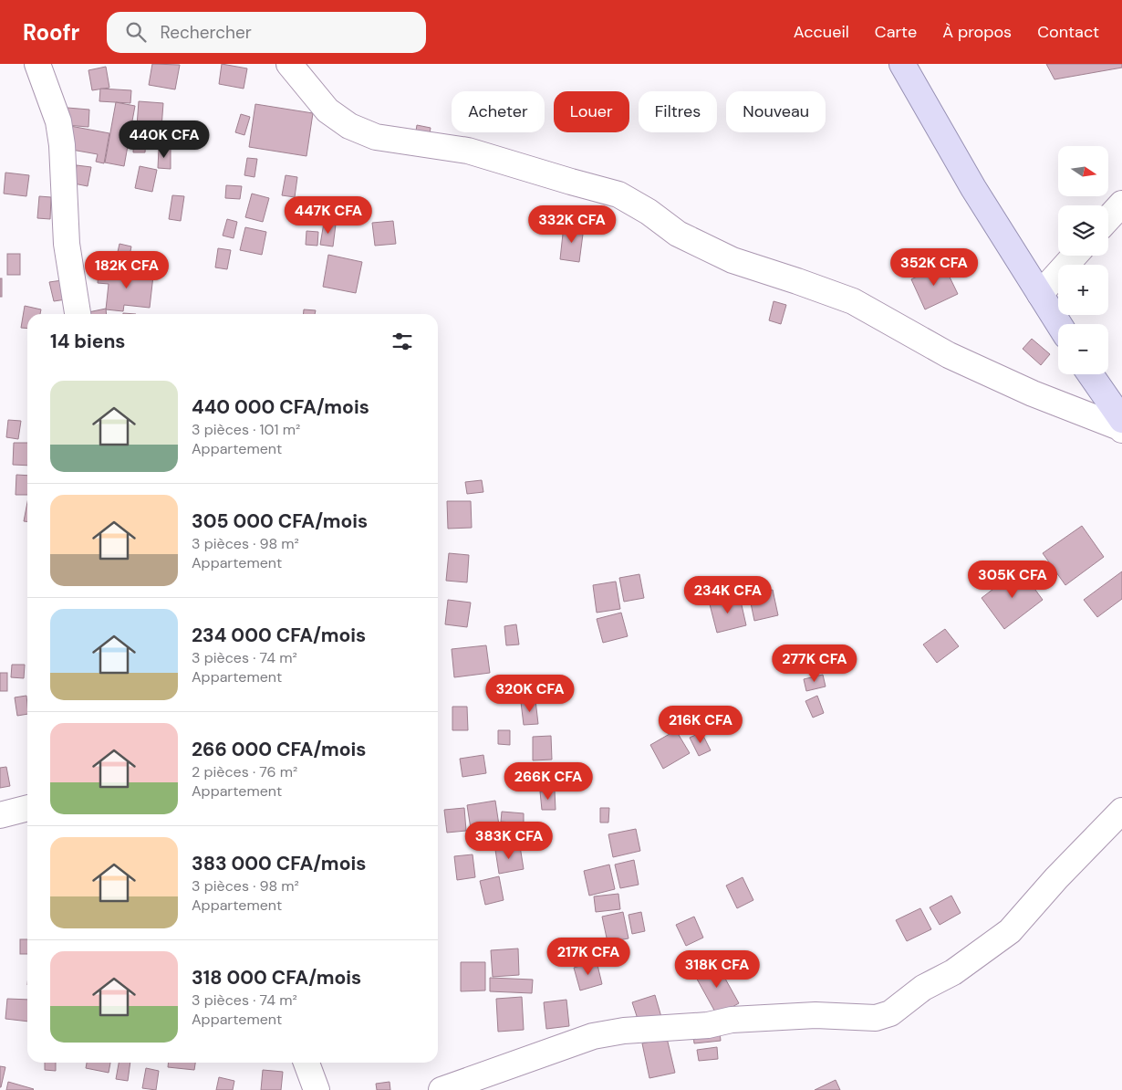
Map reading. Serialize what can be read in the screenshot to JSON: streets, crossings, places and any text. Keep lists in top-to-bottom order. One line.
{"north":"right","page":{"header":"Roofr","search":"Rechercher","nav":["Accueil","Carte","À propos","Contact"],"chip":["Acheter","Louer","Filtres","Nouveau"],"price":["440K CFA","447K CFA","332K CFA","352K CFA","182K CFA","305K CFA","234K CFA","277K CFA","320K CFA","216K CFA","266K CFA","383K CFA","217K CFA","318K CFA"],"map_buttons":["+","−"],"heading":"14 biens","list":[{"name":"440 000 CFA/mois","note":"3 pièces · 101 m² · Appartement"},{"name":"305 000 CFA/mois","note":"3 pièces · 98 m² · Appartement"},{"name":"234 000 CFA/mois","note":"3 pièces · 74 m² · Appartement"},{"name":"266 000 CFA/mois","note":"2 pièces · 76 m² · Appartement"},{"name":"383 000 CFA/mois","note":"3 pièces · 98 m² · Appartement"},{"name":"318 000 CFA/mois","note":"3 pièces · 74 m² · Appartement"}]}}
